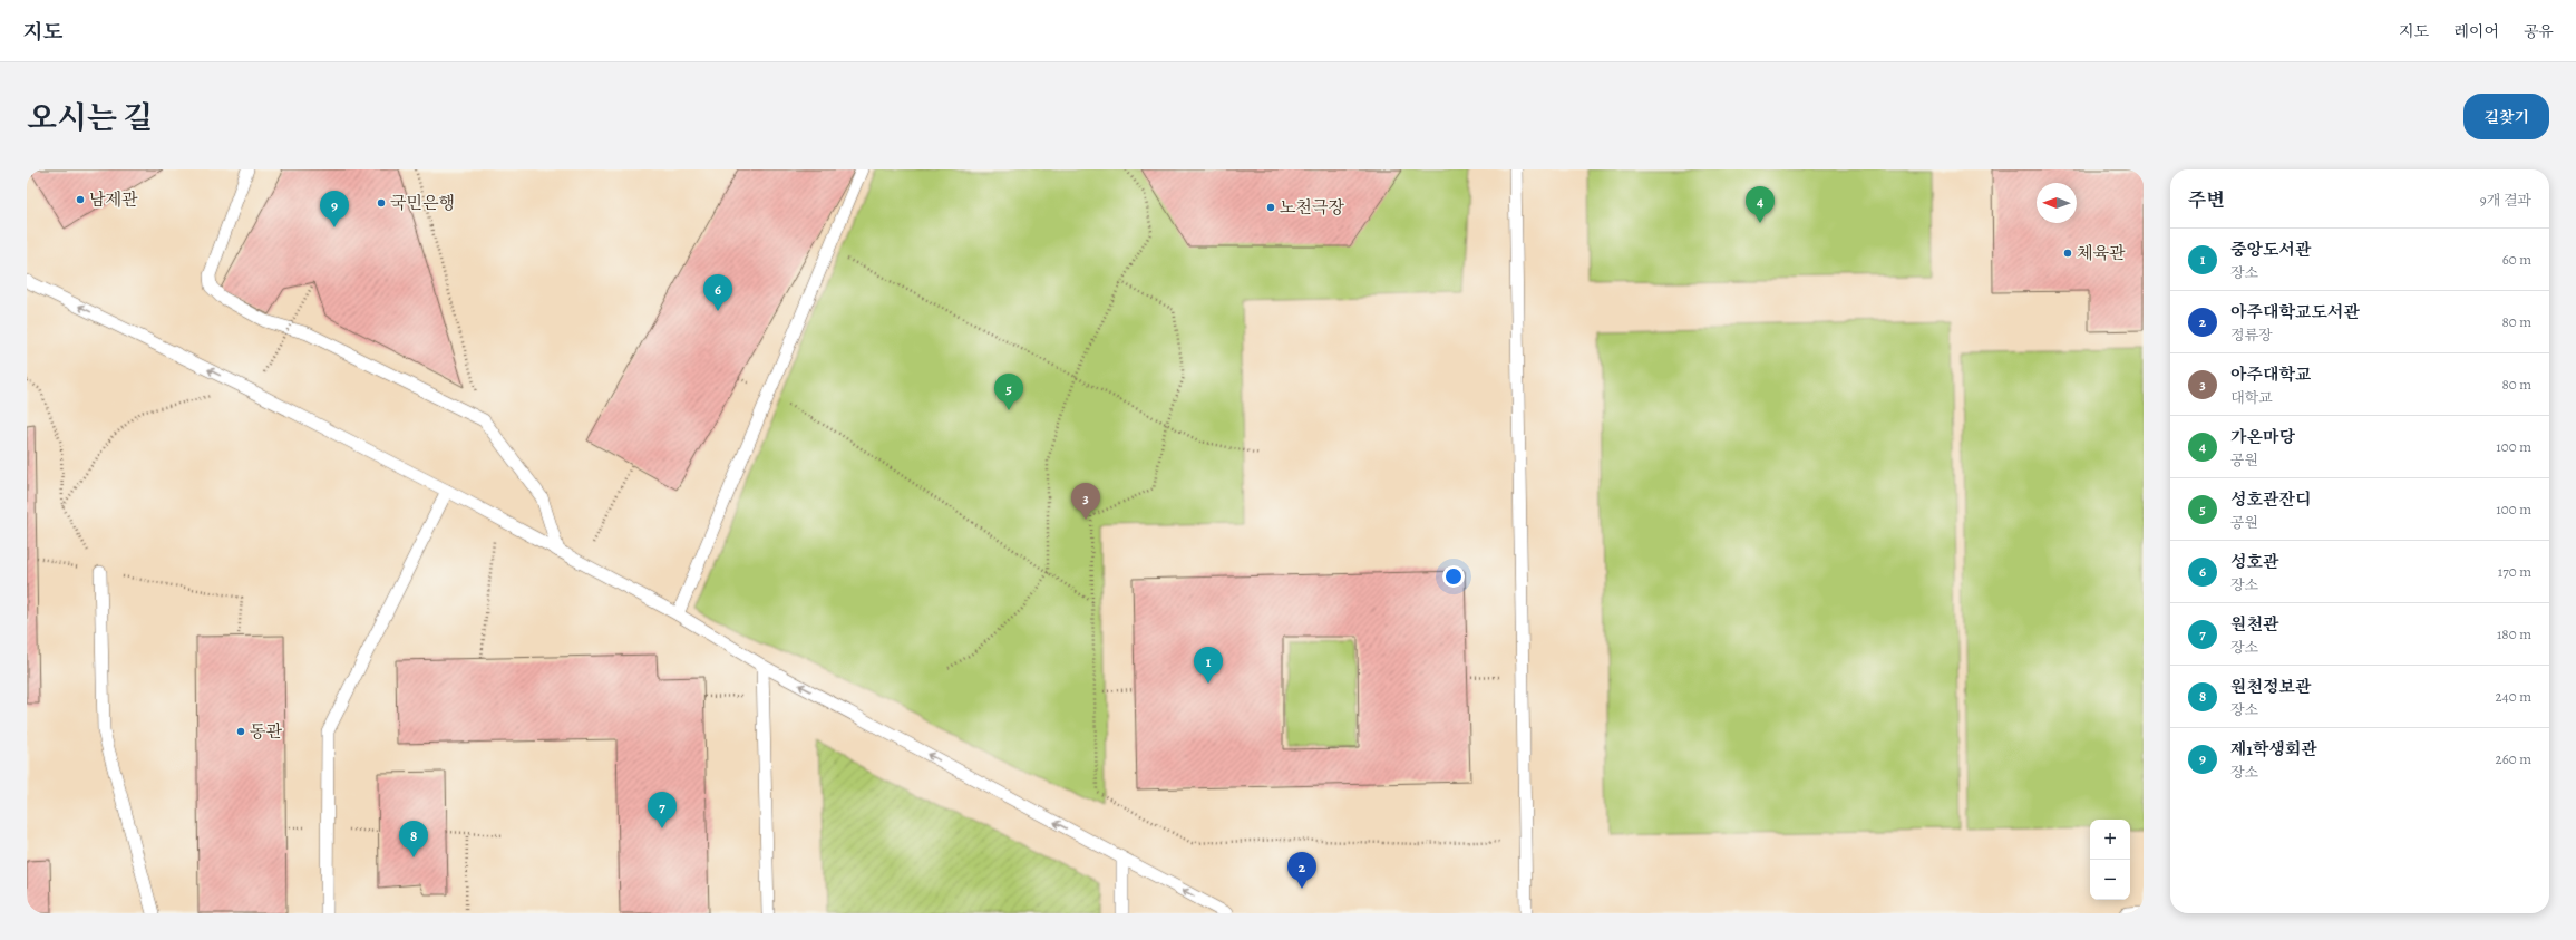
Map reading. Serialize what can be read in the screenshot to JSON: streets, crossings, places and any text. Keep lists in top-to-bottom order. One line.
{"places":["남제관","국민은행","노천극장","체육관","동관"],"north":"left","page":{"header":"지도","nav":["지도","레이어","공유"],"title":"오시는 길","buttons":"길찾기","heading":["주변","9개 결과"],"pins":["4","9","6","5","3","1","7","8","2"],"list":[{"mark":"1","name":"중앙도서관","note":"장소","value":"60 m"},{"mark":"2","name":"아주대학교도서관","note":"정류장","value":"80 m"},{"mark":"3","name":"아주대학교","note":"대학교","value":"80 m"},{"mark":"4","name":"가온마당","note":"공원","value":"100 m"},{"mark":"5","name":"성호관잔디","note":"공원","value":"100 m"},{"mark":"6","name":"성호관","note":"장소","value":"170 m"},{"mark":"7","name":"원천관","note":"장소","value":"180 m"},{"mark":"8","name":"원천정보관","note":"장소","value":"240 m"},{"mark":"9","name":"제1학생회관","note":"장소","value":"260 m"}],"map_buttons":["+","−"]}}
